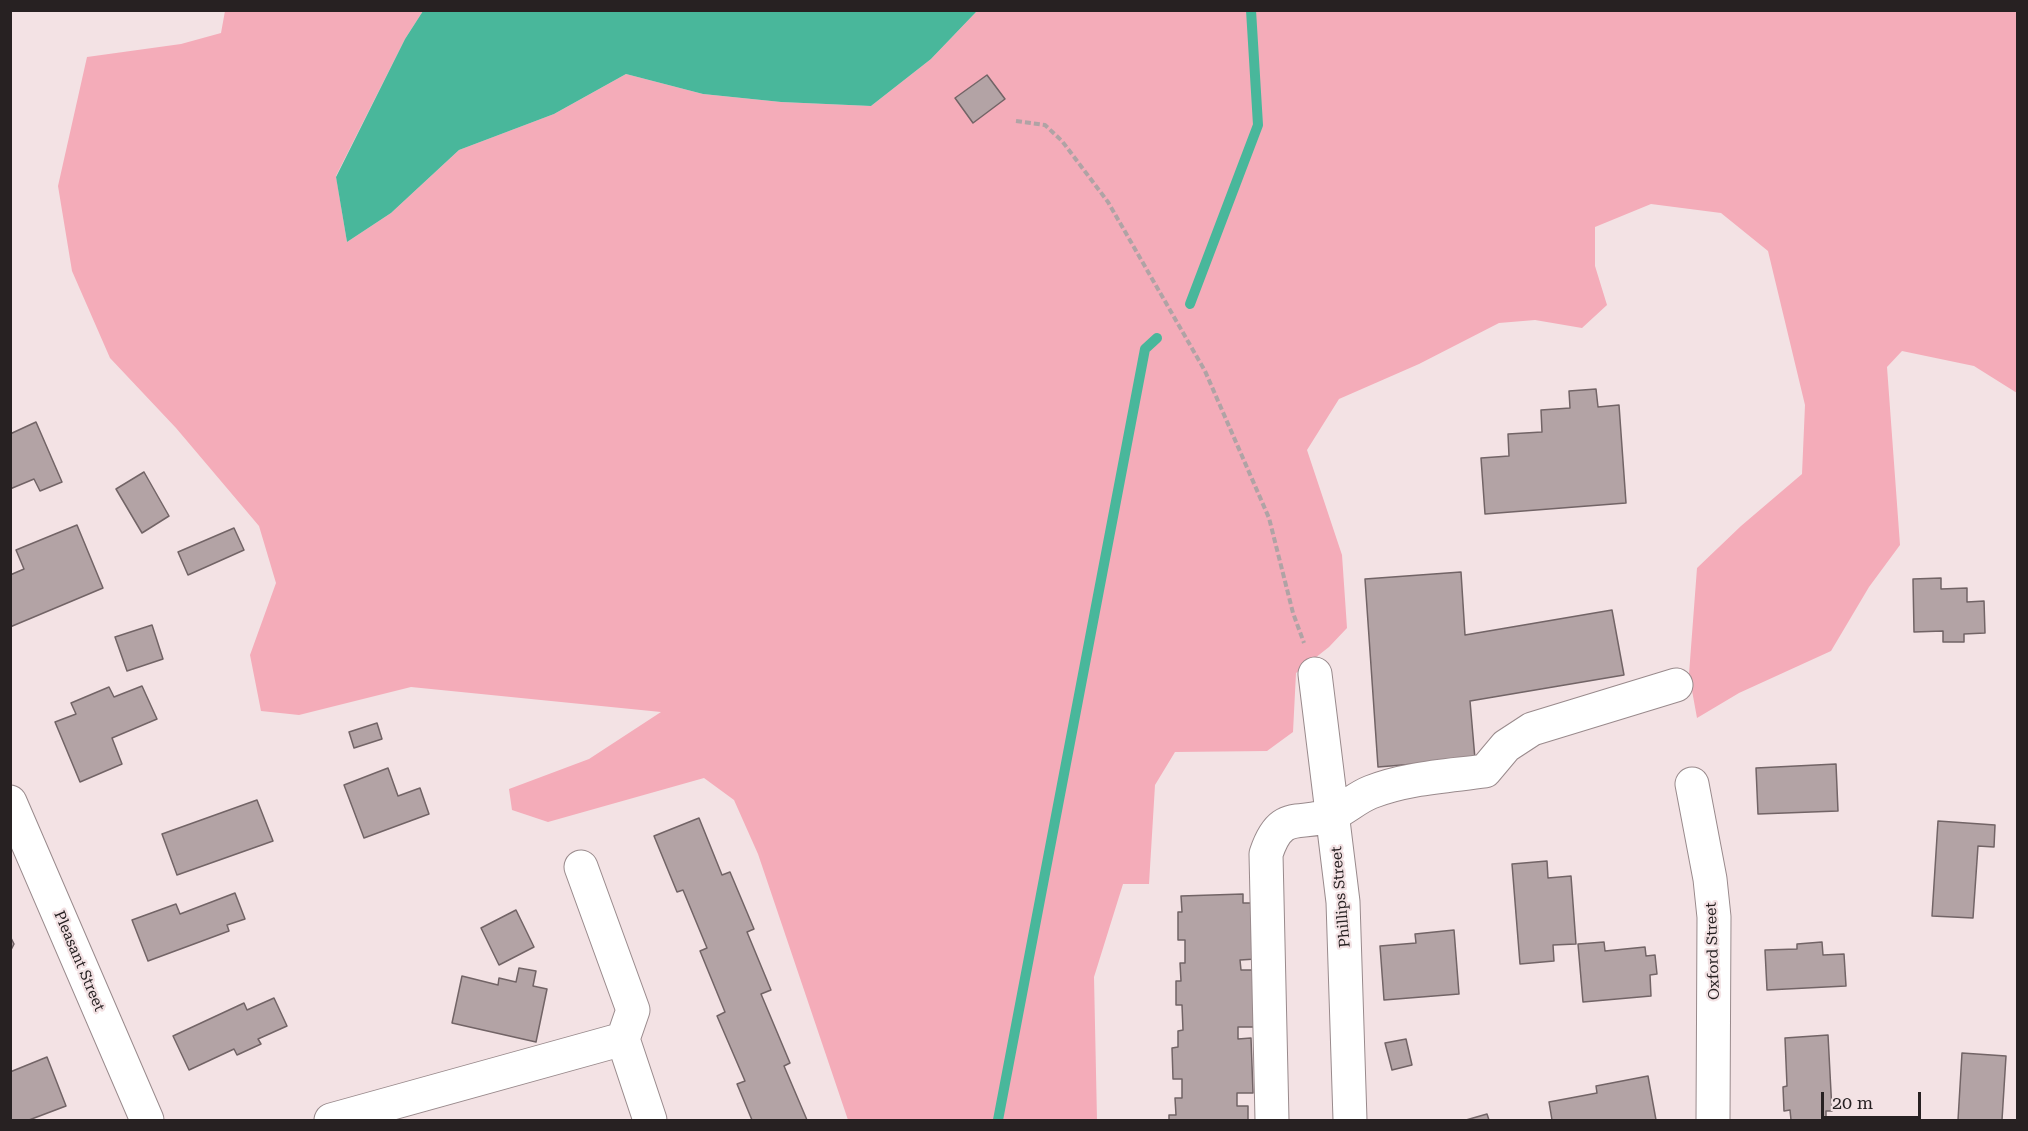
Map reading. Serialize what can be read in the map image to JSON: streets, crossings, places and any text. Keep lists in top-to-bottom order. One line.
{"streets":{"street":["Phillips Street","Oxford Street","Pleasant Street"]},"scale_bar":"20 m"}
